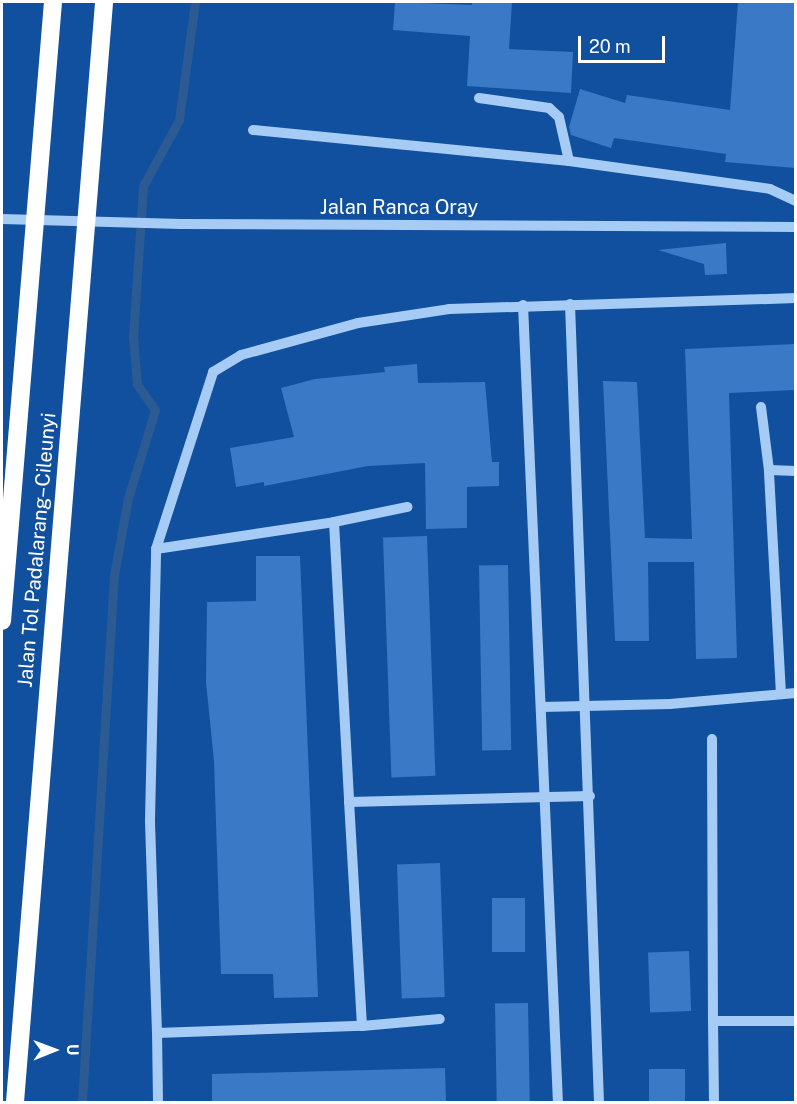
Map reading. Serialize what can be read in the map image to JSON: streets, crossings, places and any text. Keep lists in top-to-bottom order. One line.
{"streets":{"highway":["Jalan Tol Padalarang–Cileunyi"],"street":["Jalan Ranca Oray"]},"scale_bar":"20 m","north":"right"}
